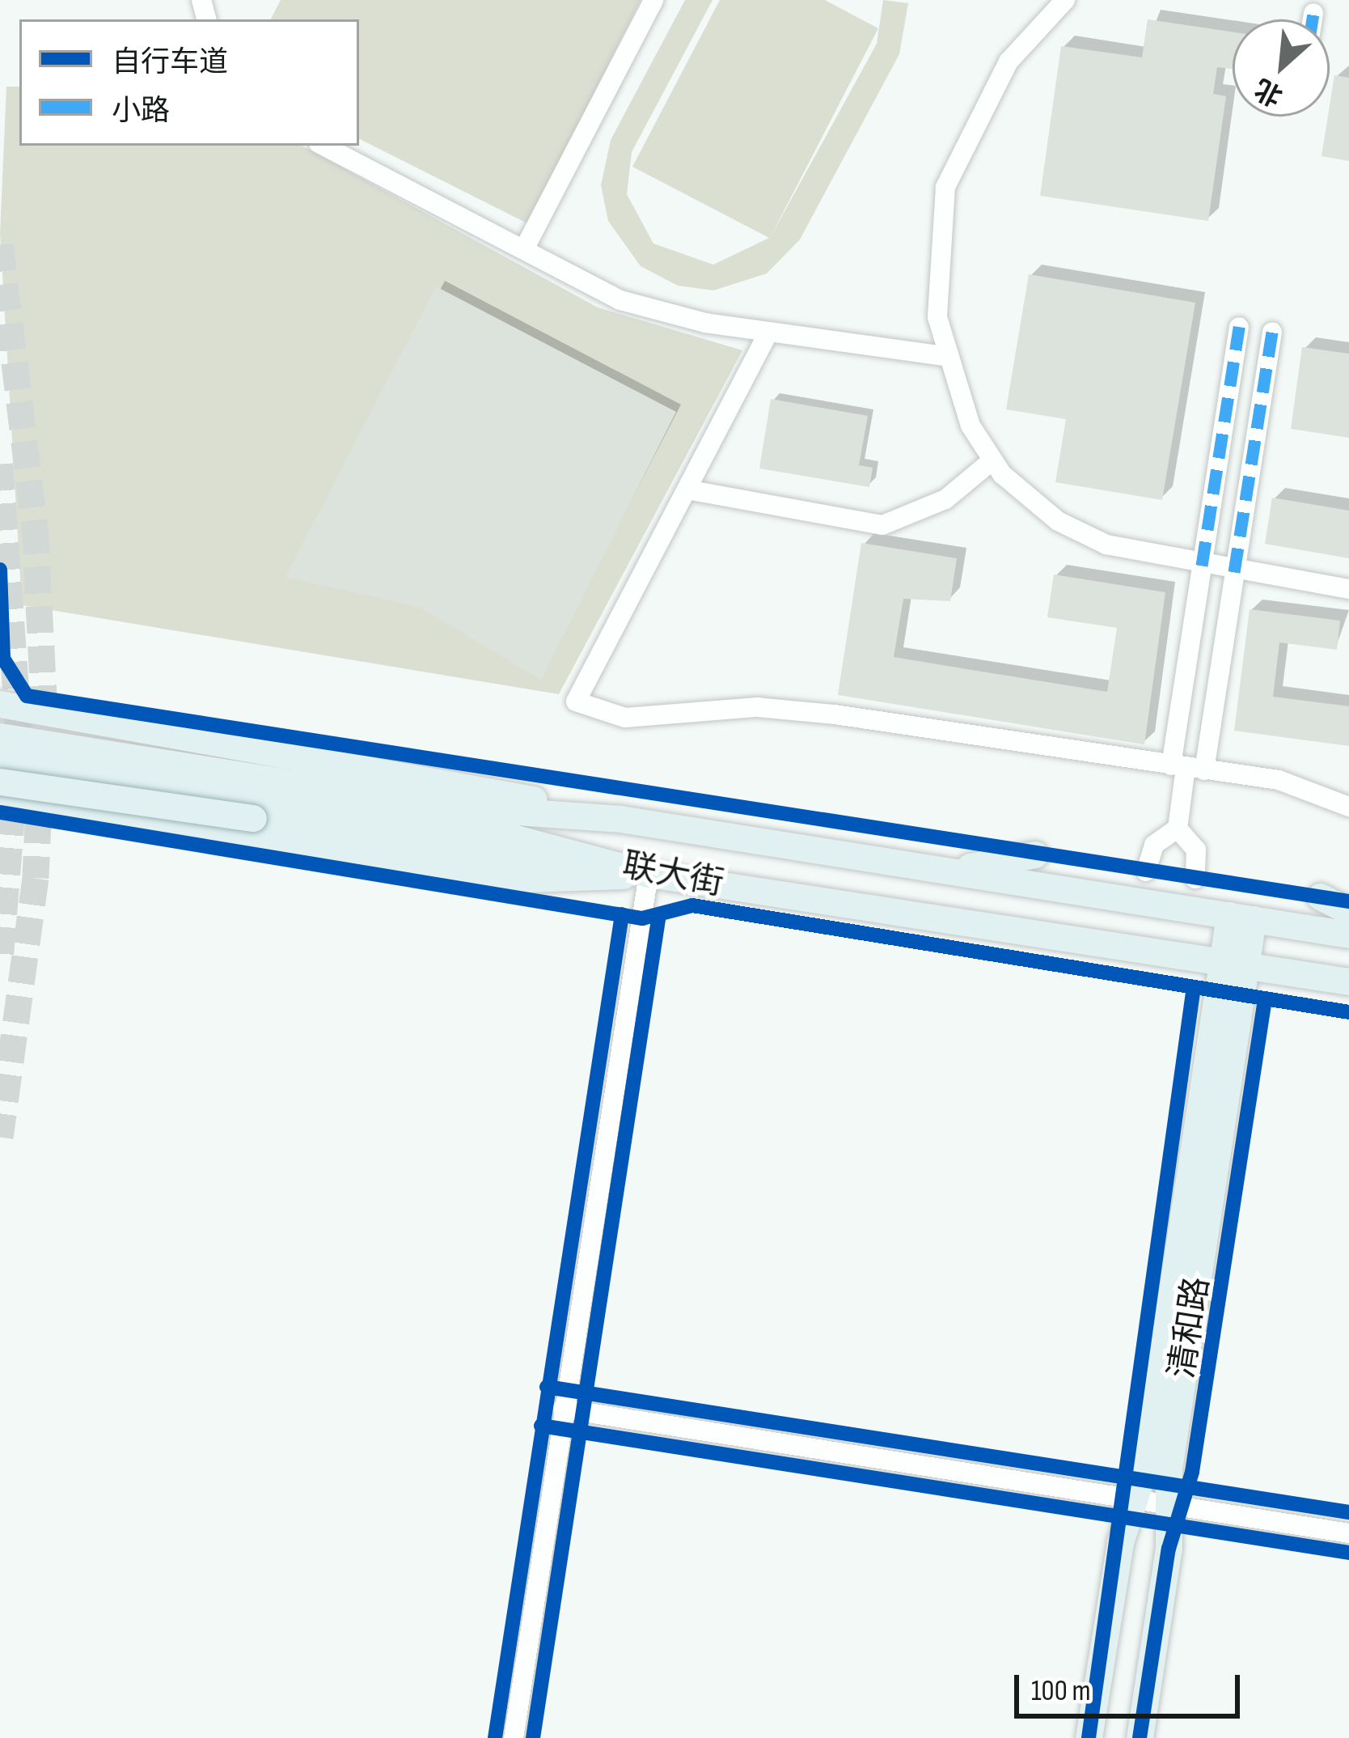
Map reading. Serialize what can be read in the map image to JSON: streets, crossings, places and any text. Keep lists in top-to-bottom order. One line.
{"streets":{"main road":["联大街","清和路"]},"crossings":[["联大街","清和路"]],"legend":["自行车道","小路"],"scale_bar":"100 m","north":"bottom left"}
